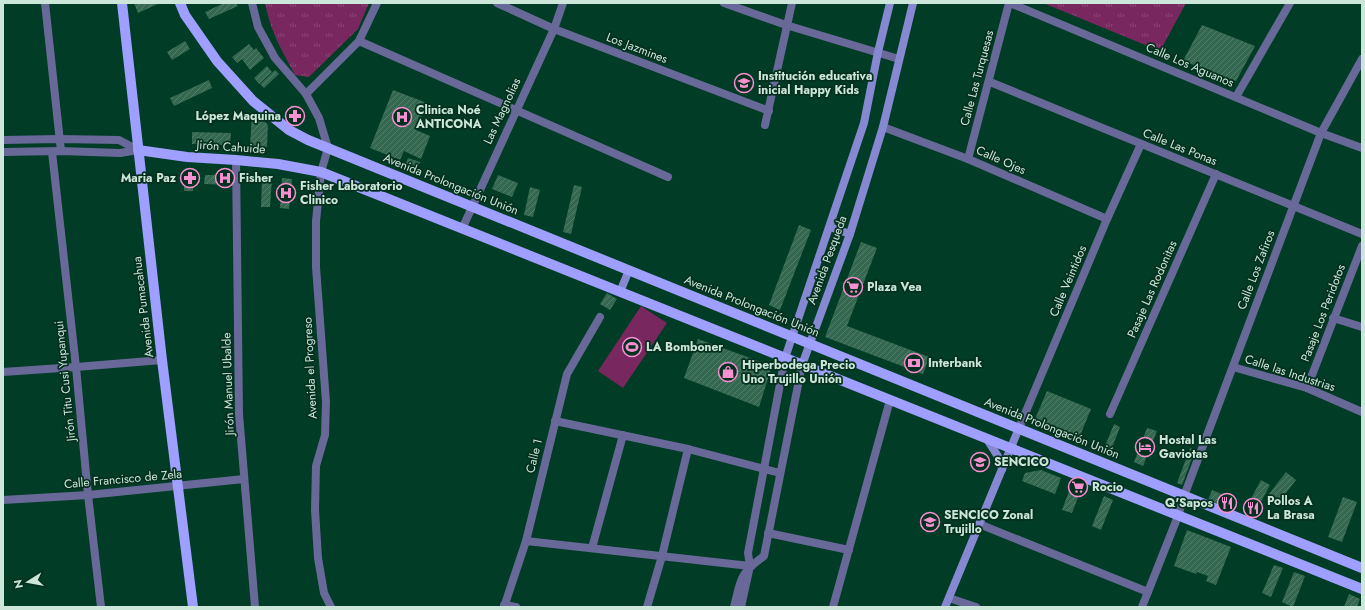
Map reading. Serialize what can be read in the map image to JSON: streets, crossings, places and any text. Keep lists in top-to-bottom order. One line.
{"streets":{"main road":["Jirón Cahuide","Avenida Prolongación Unión","Avenida Pesqueda","Avenida Pumacahua"],"street":["Los Jazmines","Calle Los Aguanos","Calle Las Turquesas","Las Magnolias","Calle Las Ponas","Calle Ojes","Calle Los Zafiros","Calle Veintidos","Pasaje Las Rodonitas","Pasaje Los Peridotos","Avenida el Progreso","Calle las Industrias","Jirón Titu Cusi Yupanqui","Jirón Manuel Ubalde","Calle 1","Calle Francisco de Zela"]},"crossings":[["Los Jazmines","Las Magnolias"],["Calle Los Aguanos","Calle Las Turquesas"],["Calle Los Aguanos","Calle Los Zafiros"],["Calle Las Turquesas","Calle Las Ponas"],["Calle Las Turquesas","Calle Ojes"],["Las Magnolias","Avenida Prolongación Unión"],["Jirón Cahuide","Avenida Pumacahua"],["Jirón Cahuide","Avenida el Progreso"],["Jirón Cahuide","Jirón Titu Cusi Yupanqui"],["Jirón Cahuide","Jirón Manuel Ubalde"],["Calle Las Ponas","Calle Los Zafiros"],["Calle Las Ponas","Calle Veintidos"],["Calle Las Ponas","Pasaje Las Rodonitas"],["Calle Ojes","Avenida Pesqueda"],["Calle Ojes","Calle Veintidos"],["Avenida Prolongación Unión","Avenida Pesqueda"],["Avenida Prolongación Unión","Calle Los Zafiros"],["Avenida Prolongación Unión","Calle Veintidos"],["Avenida Prolongación Unión","Avenida el Progreso"],["Calle Los Zafiros","Calle las Industrias"],["Avenida Pumacahua","Calle Francisco de Zela"],["Pasaje Los Peridotos","Calle las Industrias"],["Jirón Titu Cusi Yupanqui","Calle Francisco de Zela"],["Jirón Manuel Ubalde","Calle Francisco de Zela"]],"places":{"school or university":["Institución educativa inicial Happy Kids","SENCICO","SENCICO Zonal Trujillo"],"pharmacy":["López Maquina","Maria Paz"],"hospital":["Clinica Noé ANTICONA","Fisher","Fisher Laboratorio Clinico"],"supermarket":["Plaza Vea","Rocio"],"sports":["LA Bomboner"],"bank":["Interbank"],"shop":["Hiperbodega Precio Uno Trujillo Unión"],"hotel":["Hostal Las Gaviotas"],"restaurant":["Q'Sapos","Pollos A La Brasa"]},"north":"left"}
